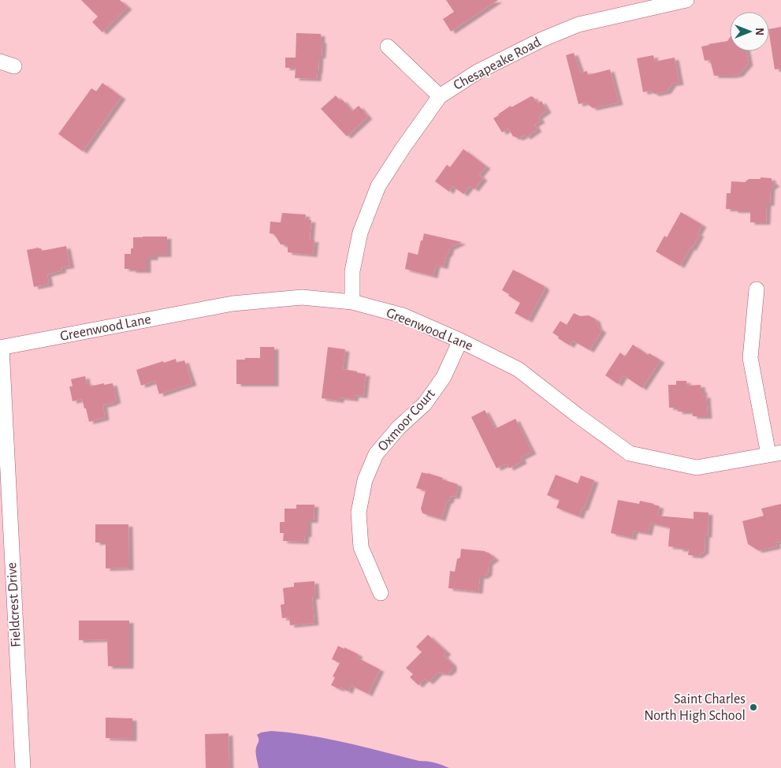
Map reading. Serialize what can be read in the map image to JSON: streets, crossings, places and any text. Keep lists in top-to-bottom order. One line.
{"streets":{"street":["Chesapeake Road","Greenwood Lane","Oxmoor Court","Fieldcrest Drive"]},"crossings":[["Chesapeake Road","Greenwood Lane"],["Greenwood Lane","Oxmoor Court"],["Greenwood Lane","Fieldcrest Drive"]],"places":["Saint Charles North High School"],"north":"right"}
